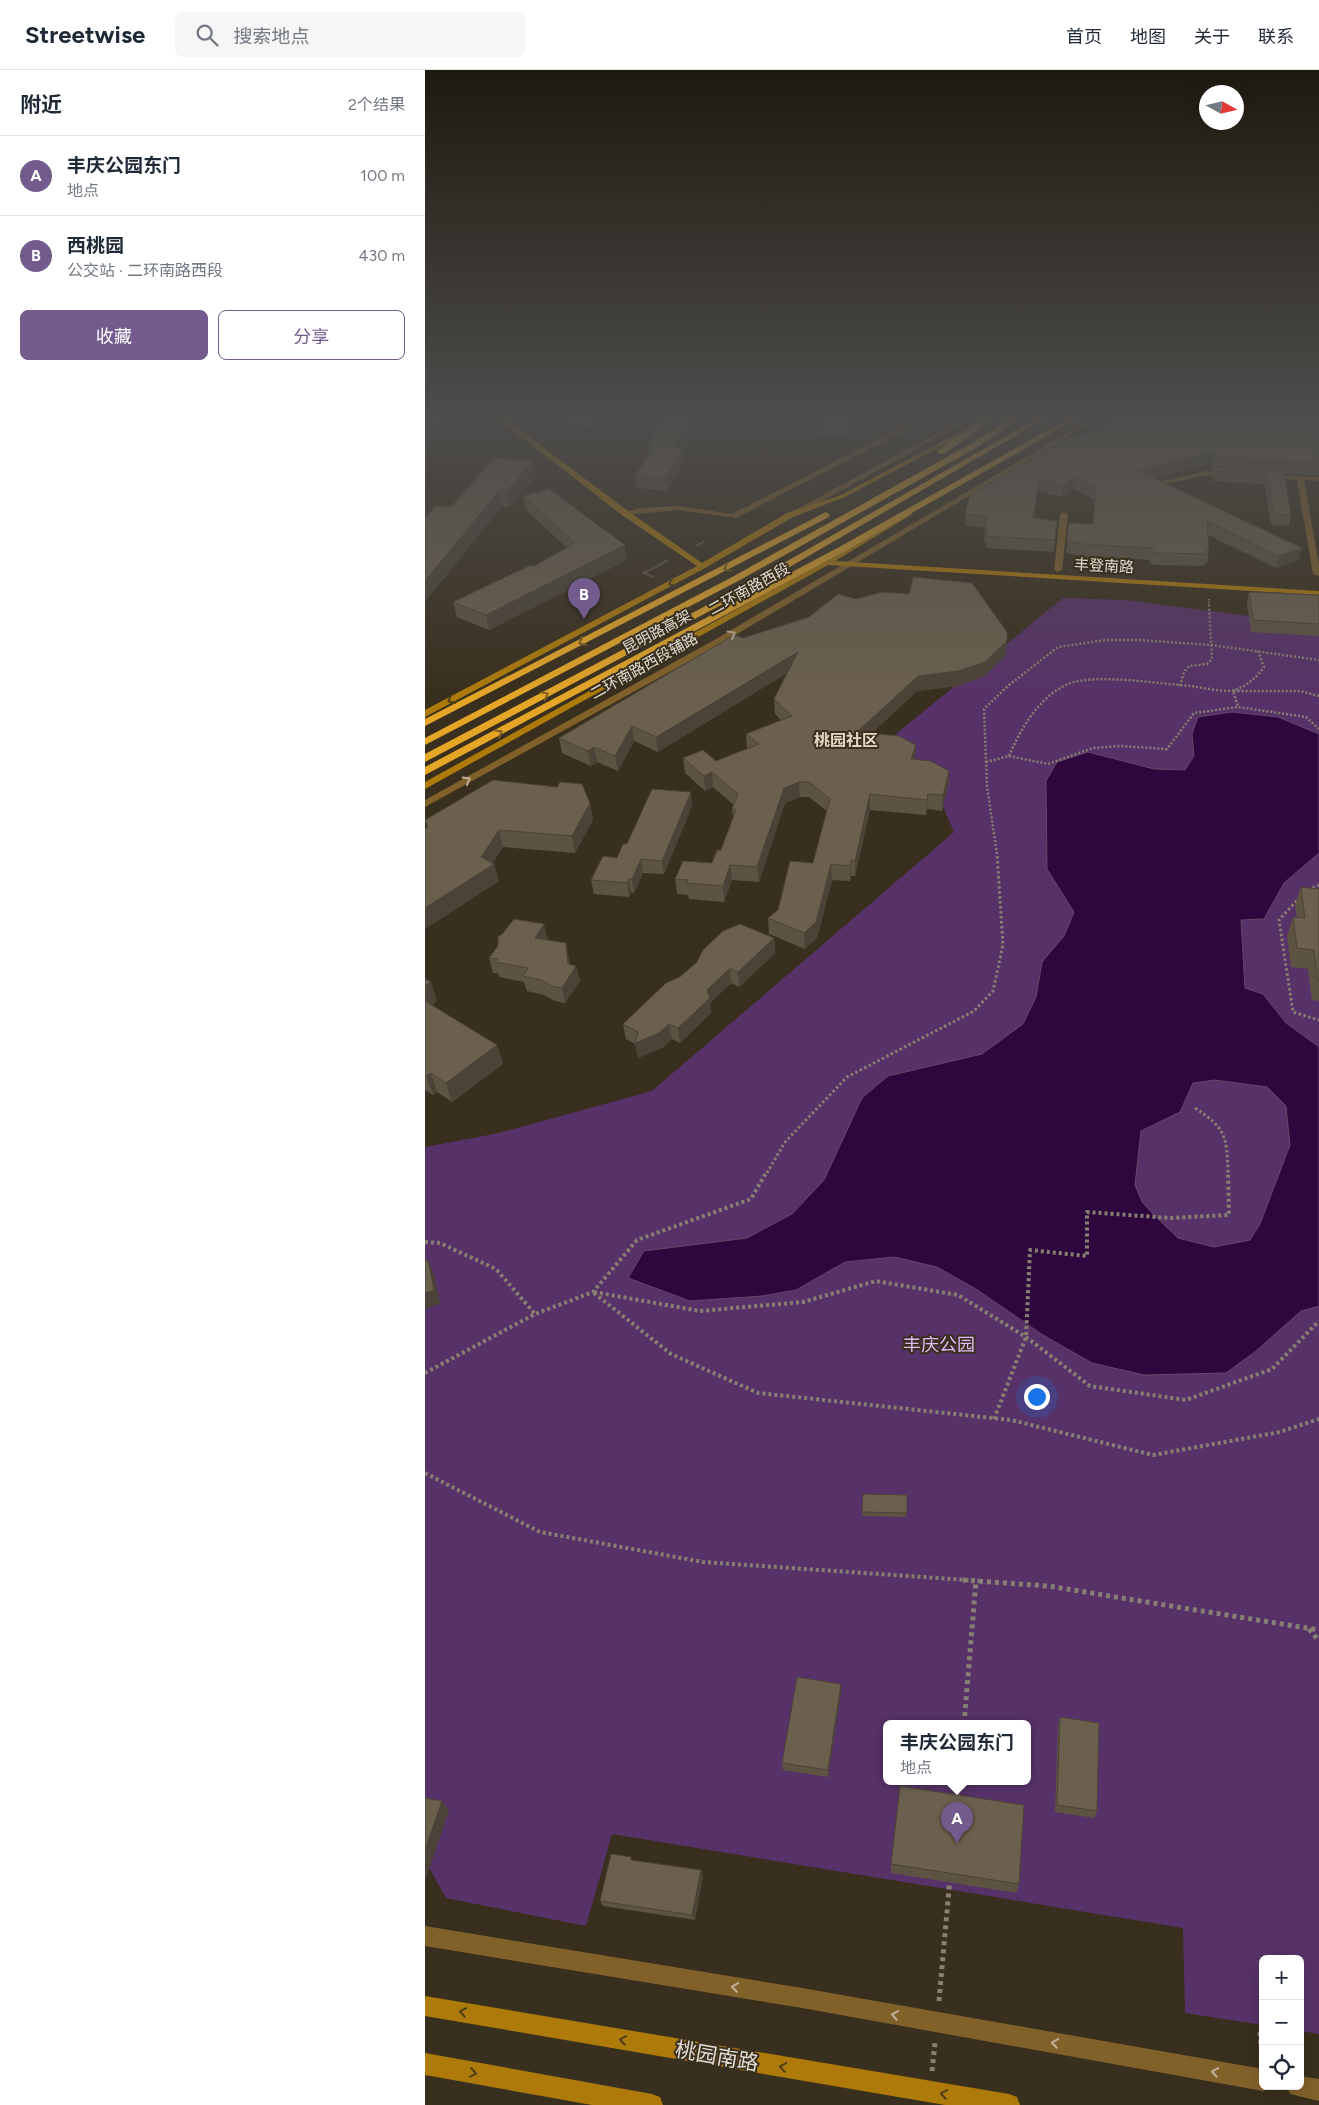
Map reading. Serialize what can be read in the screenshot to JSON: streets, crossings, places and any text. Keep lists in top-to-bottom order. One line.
{"streets":{"highway":["二环南路西段","昆明路高架"],"main road":["丰登南路","桃园南路"],"street":["二环南路西段辅路"]},"crossings":[["丰登南路","二环南路西段"],["丰登南路","二环南路西段辅路"]],"one_way":["二环南路西段辅路"],"districts":["桃园社区"],"parks":["丰庆公园"],"north":"right","page":{"header":"Streetwise","search":"搜索地点","nav":["首页","地图","关于","联系"],"heading":["附近","2个结果"],"list":[{"mark":"A","name":"丰庆公园东门","note":"地点","value":"100 m"},{"mark":"B","name":"西桃园","note":"公交站 · 二环南路西段","value":"430 m"}],"buttons":["收藏","分享"],"pins":["B","A"],"popup":["丰庆公园东门","地点"],"map_buttons":["+","−"]}}
